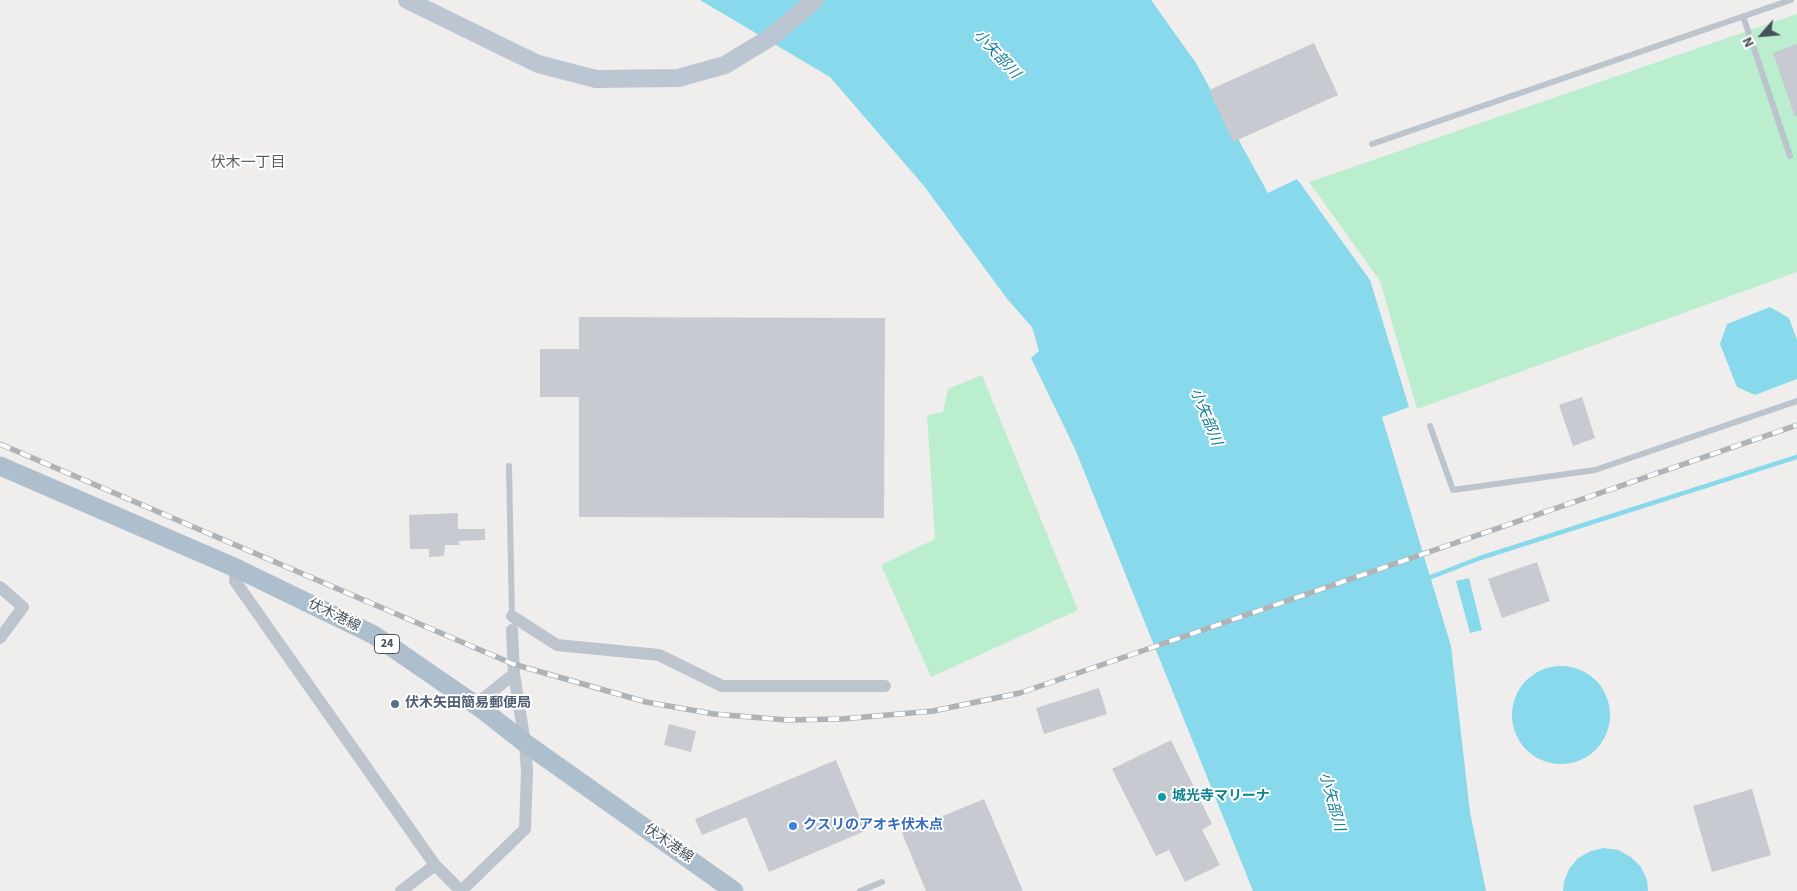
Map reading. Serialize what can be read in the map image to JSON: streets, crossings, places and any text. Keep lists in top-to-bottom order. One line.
{"streets":{"main road":["伏木港線","24"]},"districts":["伏木一丁目"],"water":["小矢部川"],"places":["伏木矢田簡易郵便局","城光寺マリーナ","クスリのアオキ伏木点"],"north":"bottom left"}
